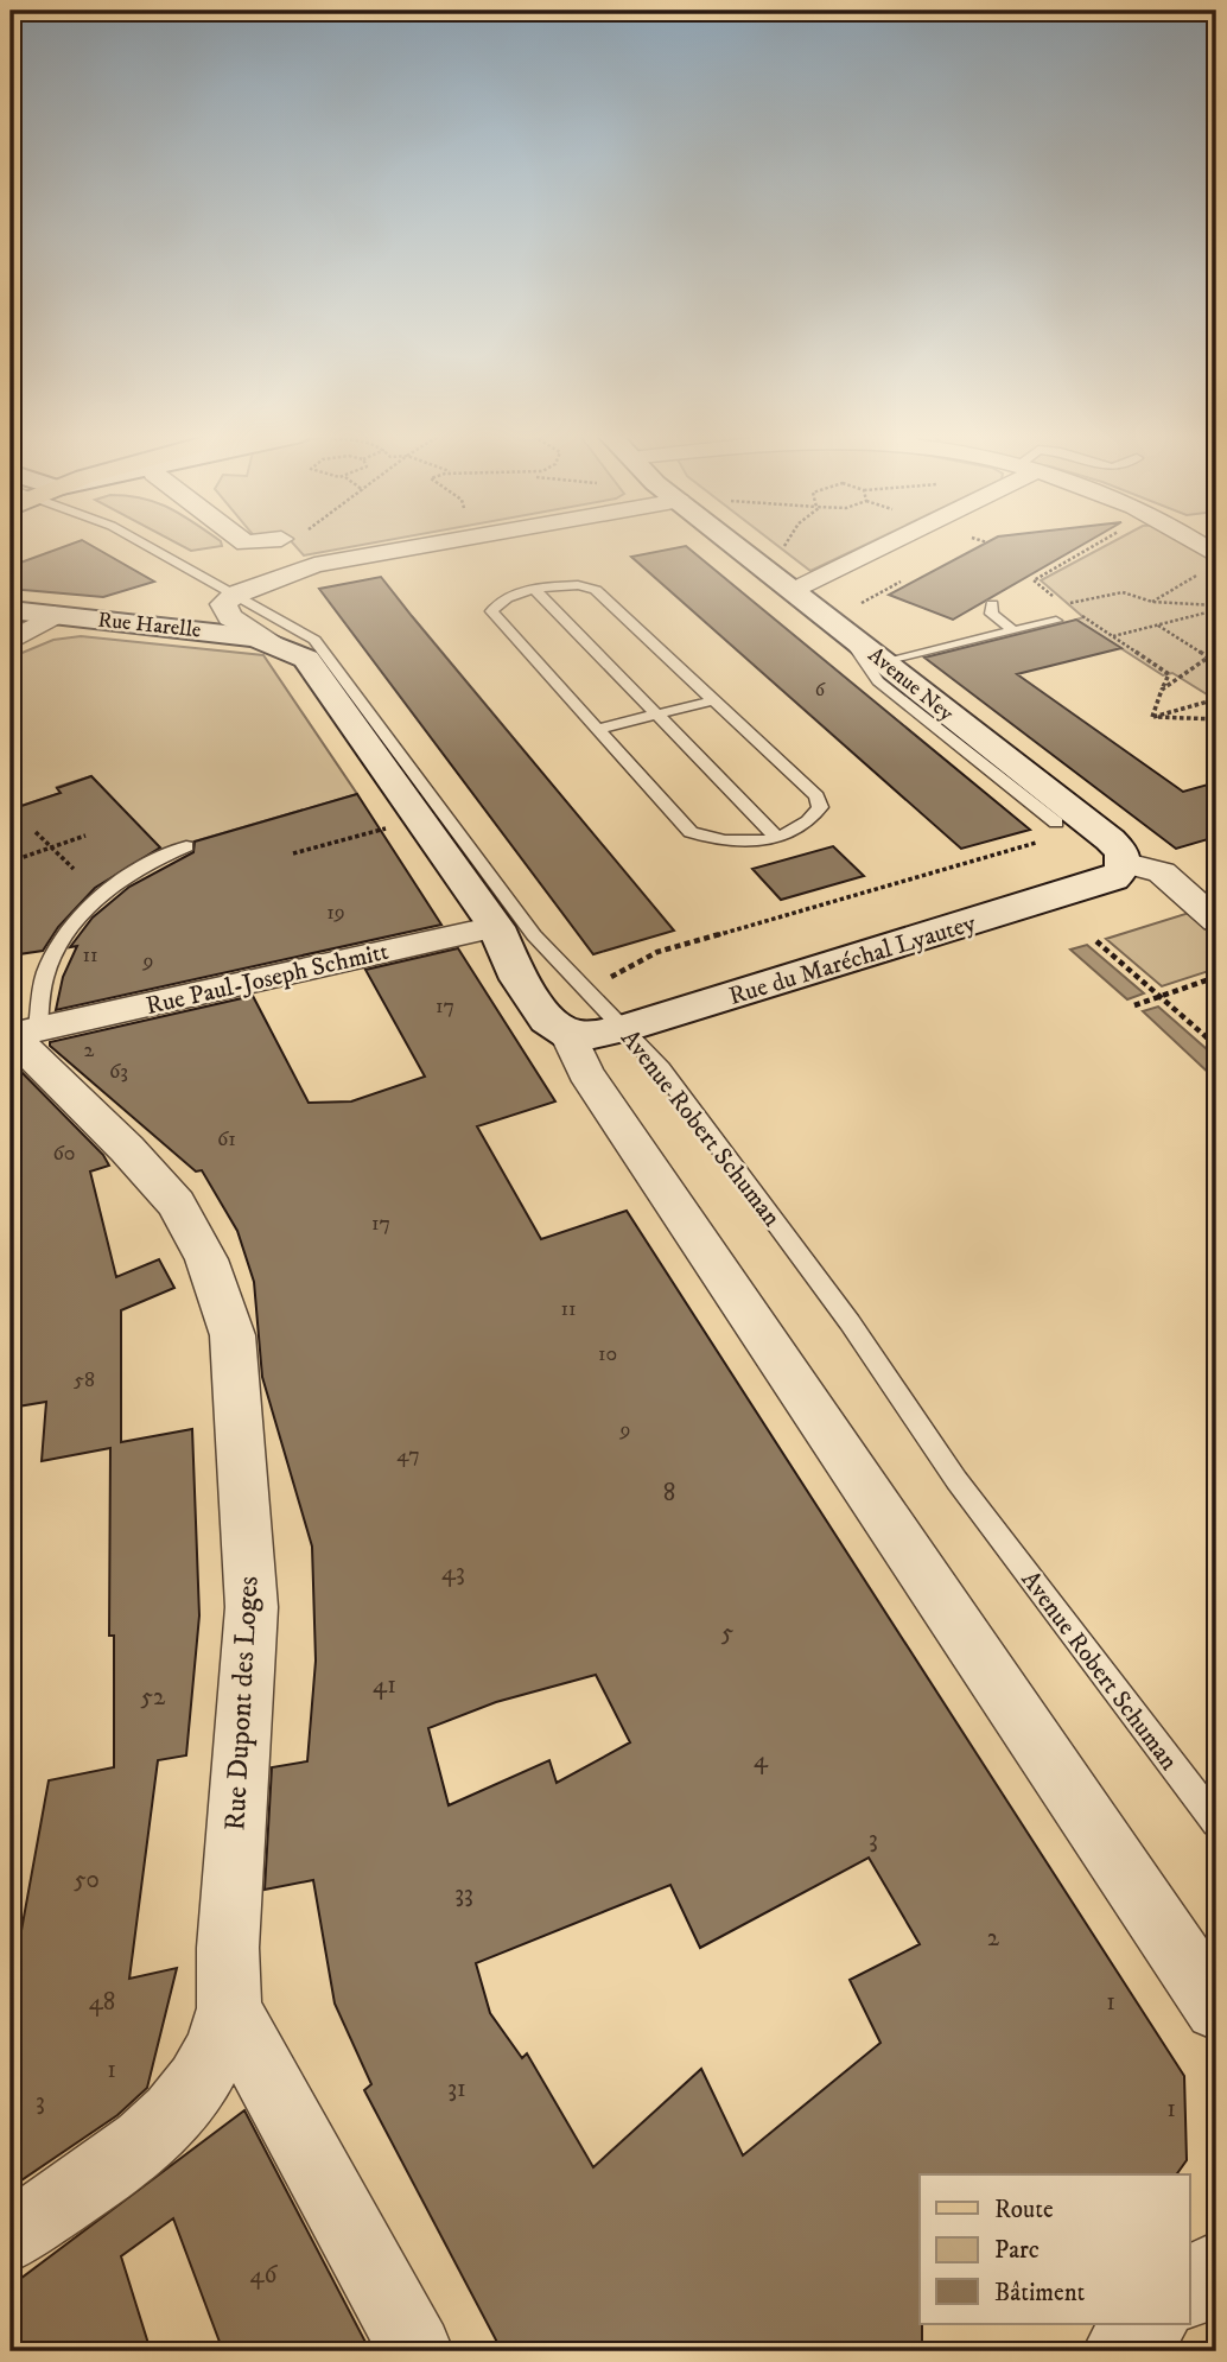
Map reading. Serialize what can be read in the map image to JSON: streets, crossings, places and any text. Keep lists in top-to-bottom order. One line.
{"streets":{"street":["Rue Harelle","Avenue Ney","Rue du Maréchal Lyautey","Rue Paul-Joseph Schmitt","Rue Dupont des Loges"],"lane":["Avenue Robert Schuman"]},"crossings":[["Avenue Ney","Rue du Maréchal Lyautey"],["Rue du Maréchal Lyautey","Avenue Robert Schuman"],["Rue Paul-Joseph Schmitt","Rue Dupont des Loges"]],"house_numbers":["6","19","11","9","17","2","63","61","60","17","11","10","58","9","47","8","43","5","41","52","4","3","50","33","2","48","1","1","31","3","1","46"],"legend":["Route","Parc","Bâtiment"]}
